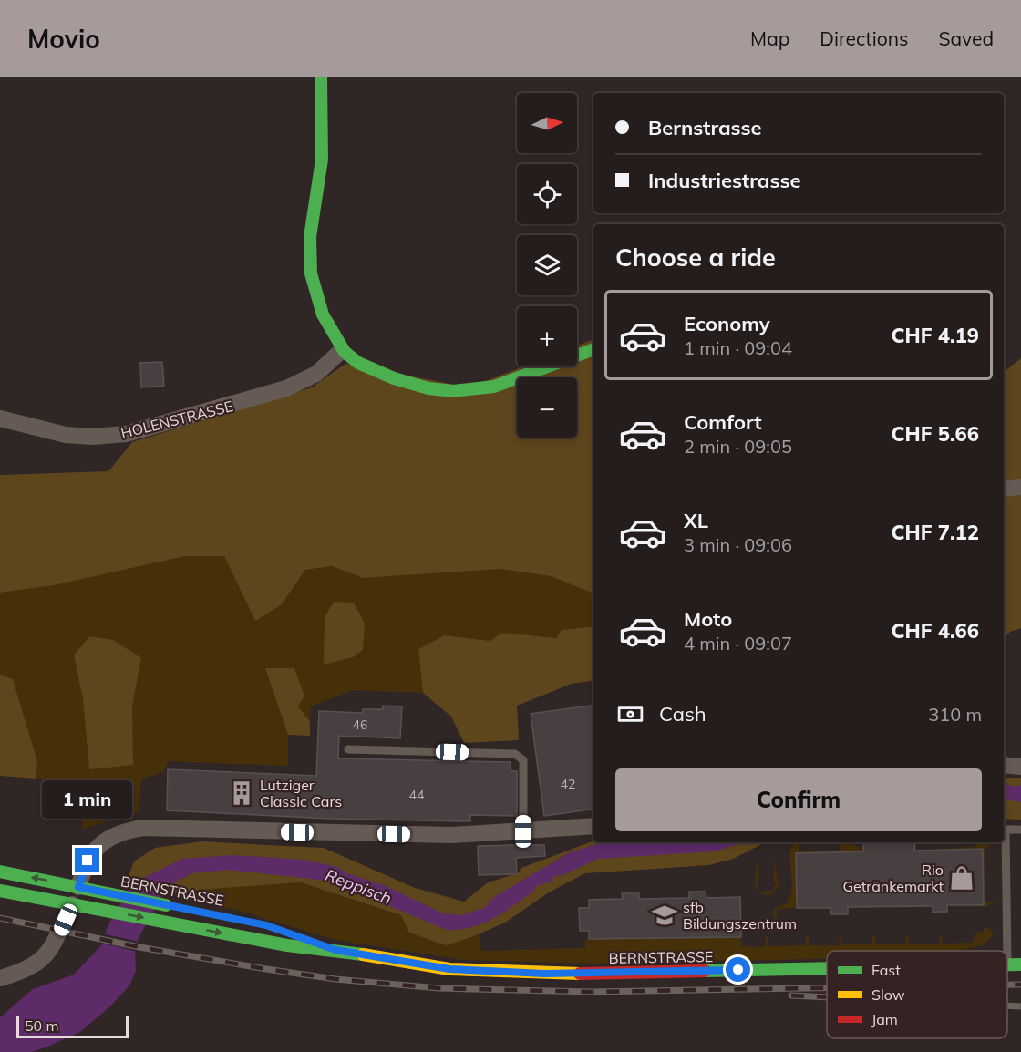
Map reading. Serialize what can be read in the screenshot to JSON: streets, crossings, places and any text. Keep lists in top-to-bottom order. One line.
{"streets":{"main road":["BERNSTRASSE"],"street":["HOLENSTRASSE"]},"water":["Reppisch"],"places":{"building":["Lutziger Classic Cars"],"shop":["Rio Getränkemarkt"],"school or university":["sfb Bildungszentrum"]},"house_numbers":["46","42","44"],"legend":["Fast","Slow","Jam"],"scale_bar":"50 m","north":"right","page":{"header":"Movio","nav":["Map","Directions","Saved"],"map_buttons":["+","−"],"banner":["Bernstrasse","Industriestrasse"],"heading":"Choose a ride","list":[{"name":"Economy","note":"1 min · 09:04","value":"CHF 4.19"},{"name":"Comfort","note":"2 min · 09:05","value":"CHF 5.66"},{"name":"XL","note":"3 min · 09:06","value":"CHF 7.12"},{"name":"Moto","note":"4 min · 09:07","value":"CHF 4.66"}],"pay":["Cash","310 m"],"buttons":"Confirm","bubble":"1 min","scale":"50 m"}}
